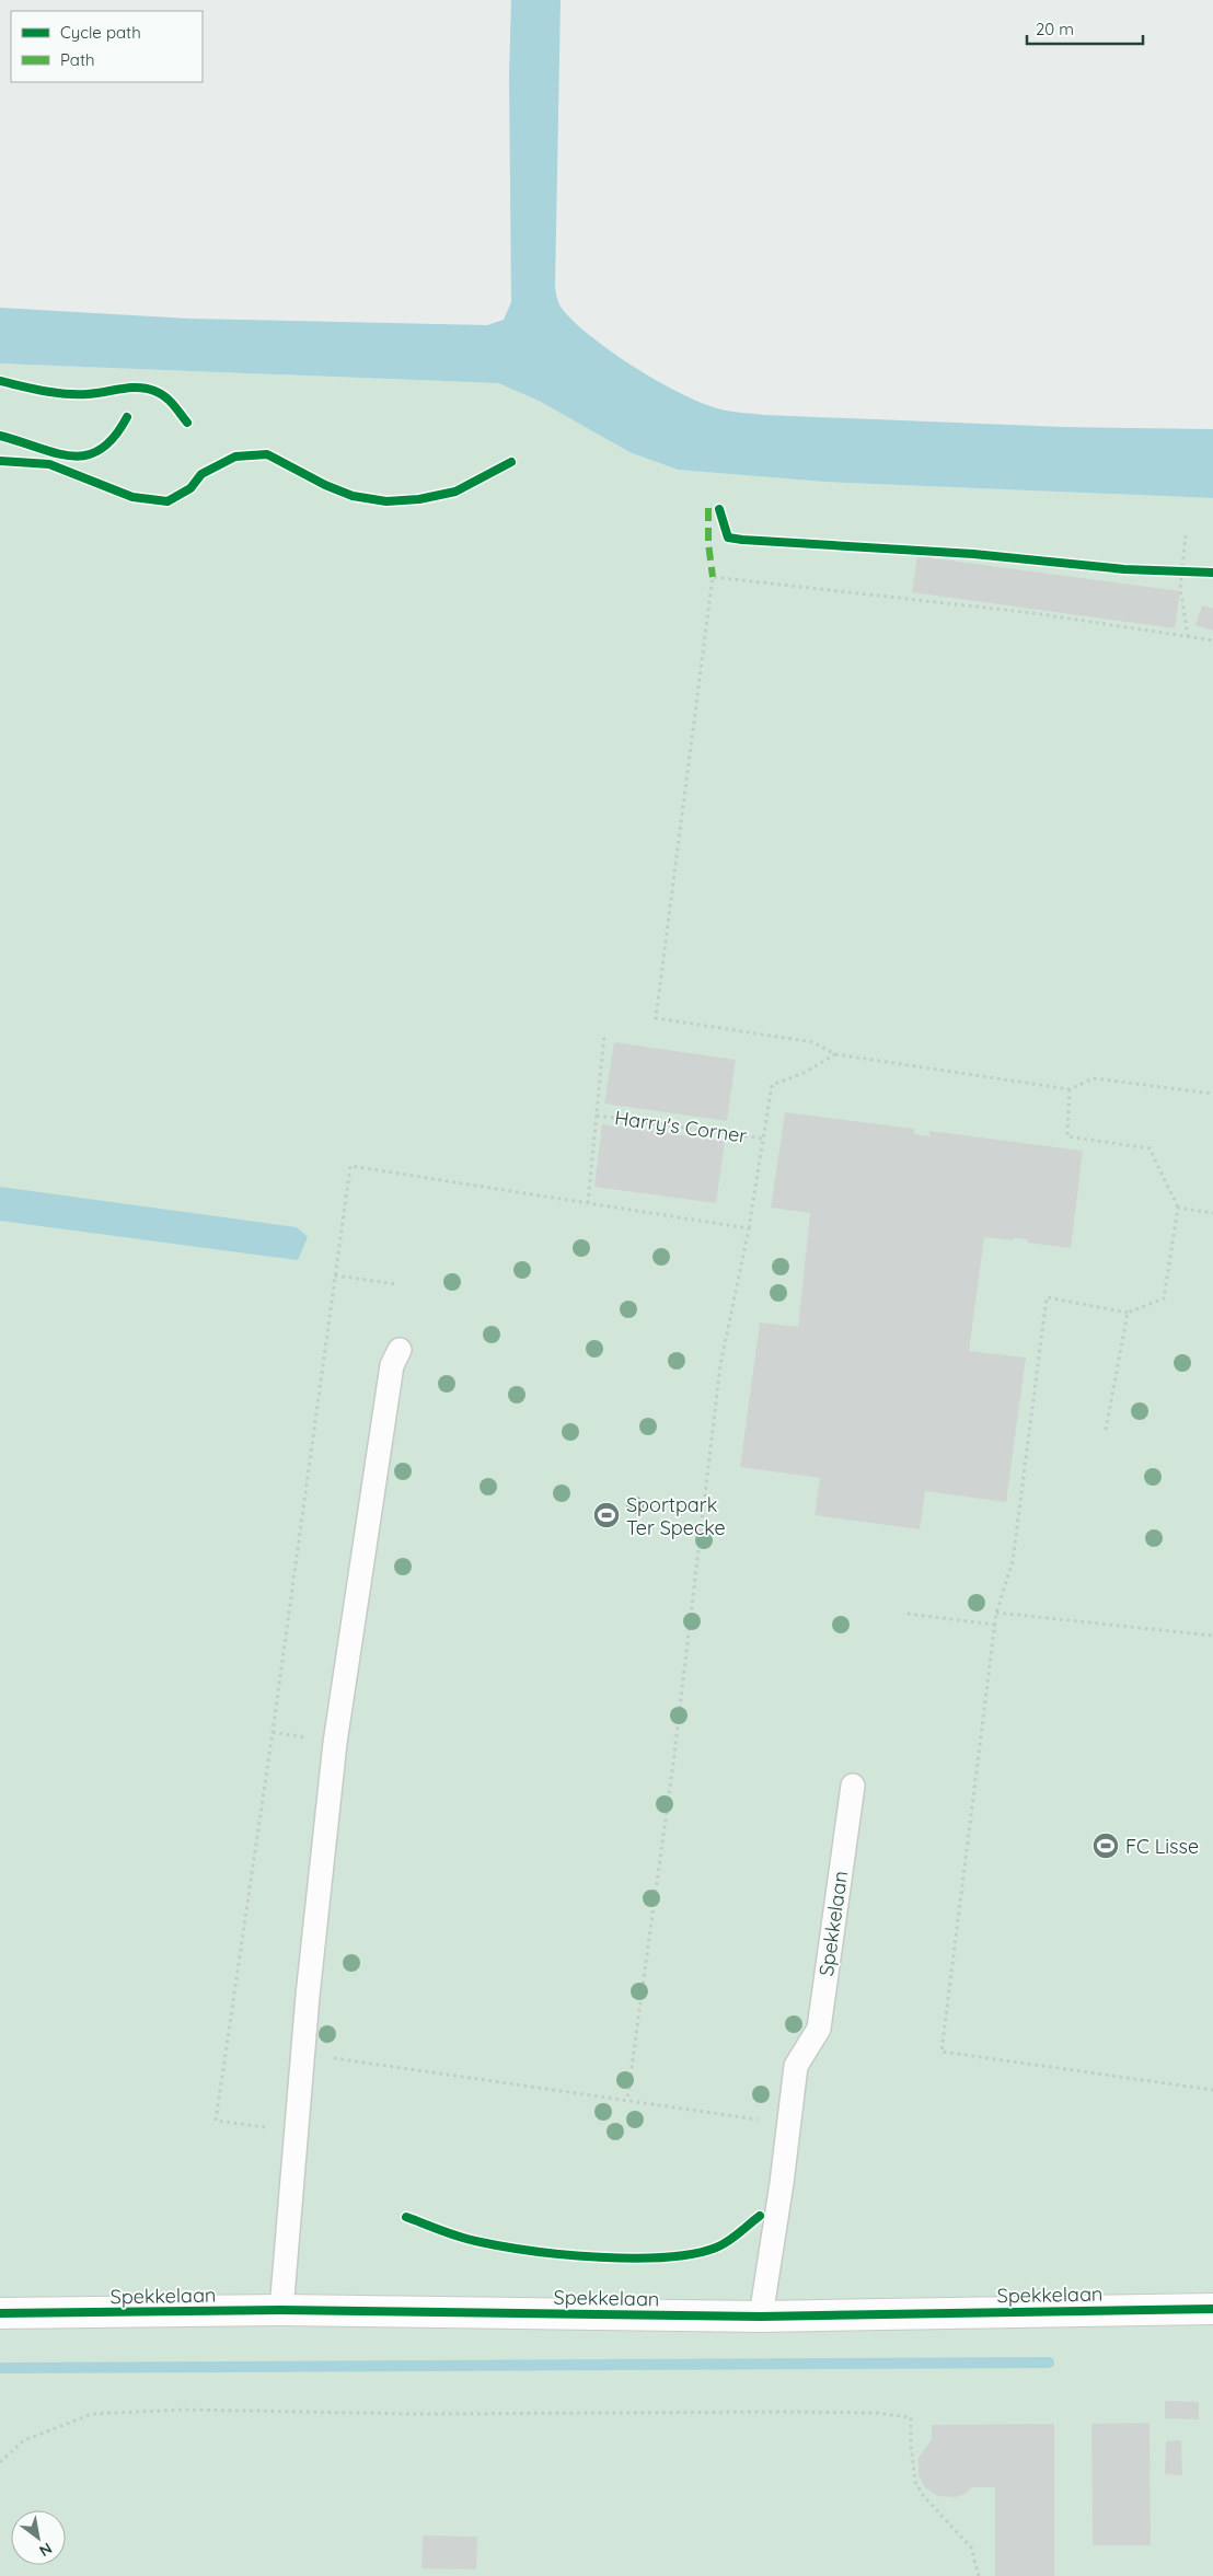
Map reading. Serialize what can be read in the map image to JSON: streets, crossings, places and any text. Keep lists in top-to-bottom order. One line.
{"streets":{"street":["Spekkelaan"],"path":["Harry's Corner"]},"places":{"sports":["Sportpark Ter Specke","FC Lisse"]},"legend":["Cycle path","Path"],"scale_bar":"20 m","north":"bottom right"}
